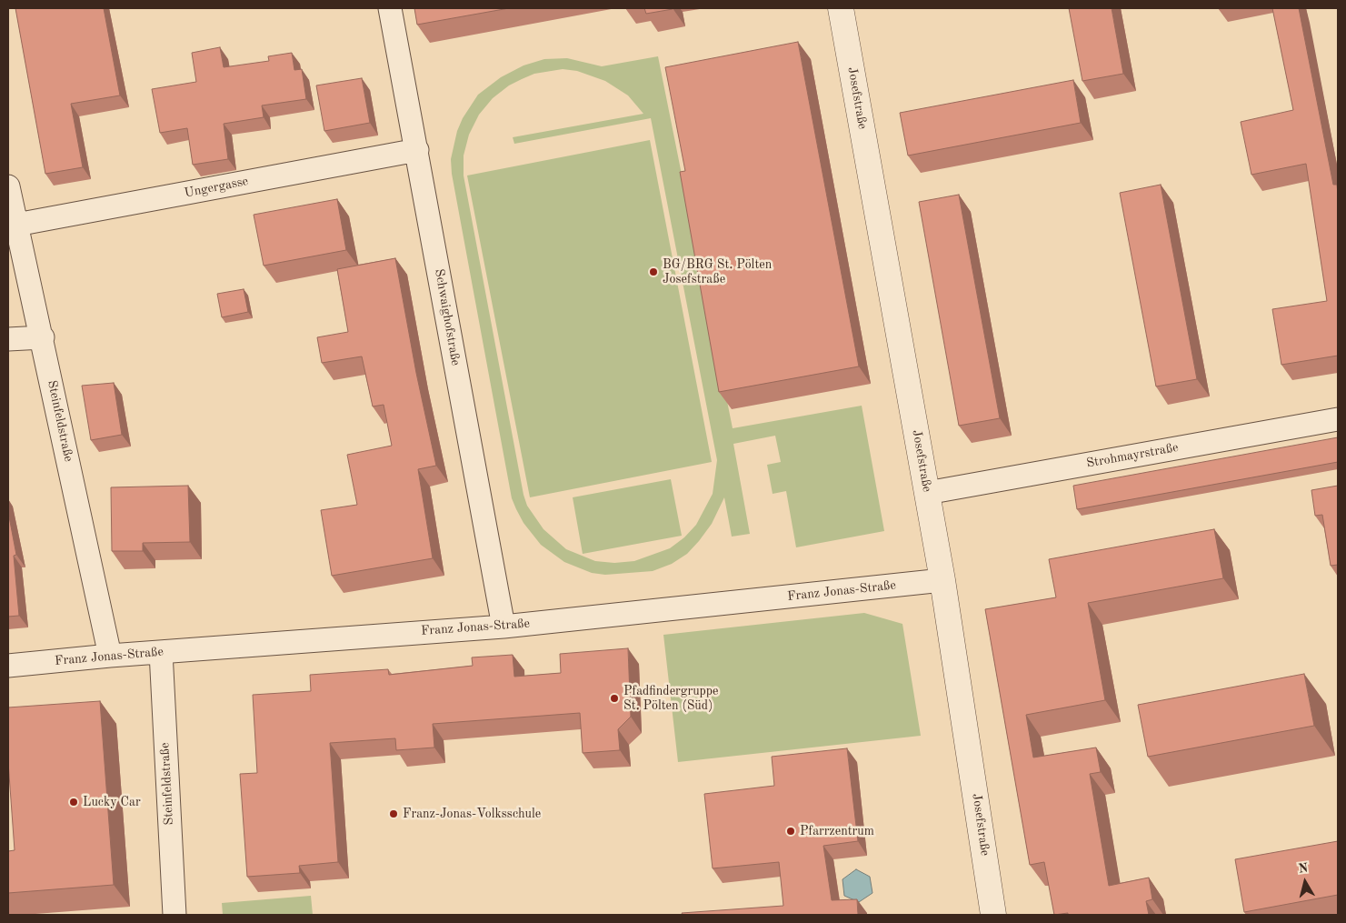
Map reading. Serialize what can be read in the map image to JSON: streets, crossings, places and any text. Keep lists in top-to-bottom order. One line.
{"streets":{"street":["Josefstraße","Ungergasse","Schwaighofstraße","Steinfeldstraße","Strohmayrstraße","Franz Jonas-Straße"]},"crossings":[["Josefstraße","Strohmayrstraße"],["Josefstraße","Franz Jonas-Straße"],["Ungergasse","Schwaighofstraße"],["Ungergasse","Steinfeldstraße"],["Schwaighofstraße","Franz Jonas-Straße"],["Steinfeldstraße","Franz Jonas-Straße"]],"places":["BG/BRG St. Pölten Josefstraße","Pfadfindergruppe St. Pölten (Süd)","Lucky Car","Franz-Jonas-Volksschule","Pfarrzentrum"],"north":"top"}
